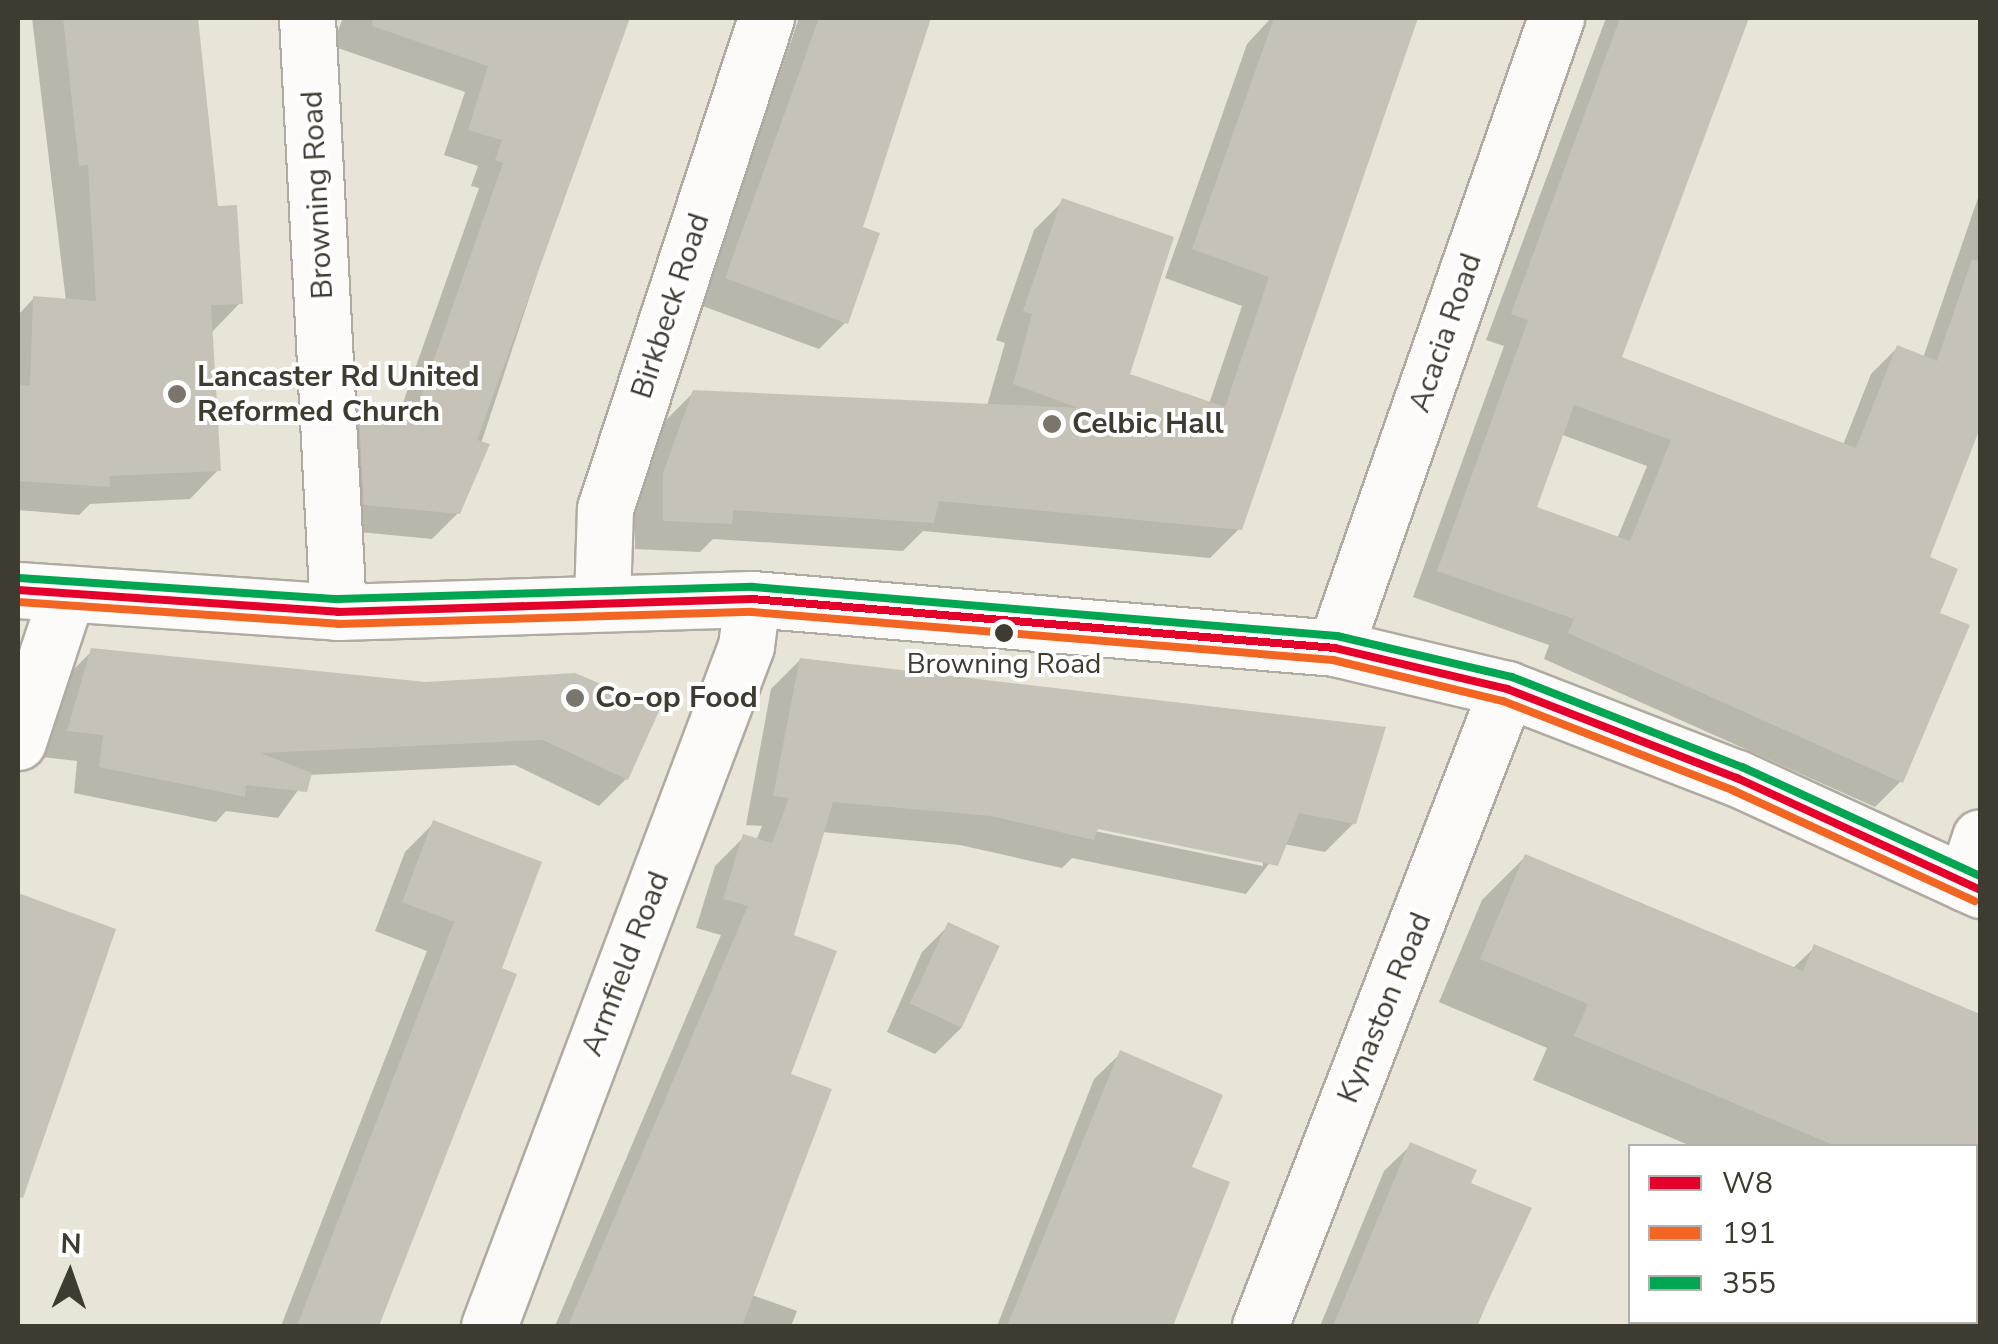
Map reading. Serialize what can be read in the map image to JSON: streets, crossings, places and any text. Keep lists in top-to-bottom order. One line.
{"streets":{"street":["Browning Road","Birkbeck Road","Acacia Road","Armfield Road","Kynaston Road"]},"places":["Lancaster Rd United Reformed Church","Celbic Hall","Browning Road","Co-op Food"],"lines":["transit line 355","transit line W8","transit line 191"],"legend":["W8","191","355"],"north":"top"}
